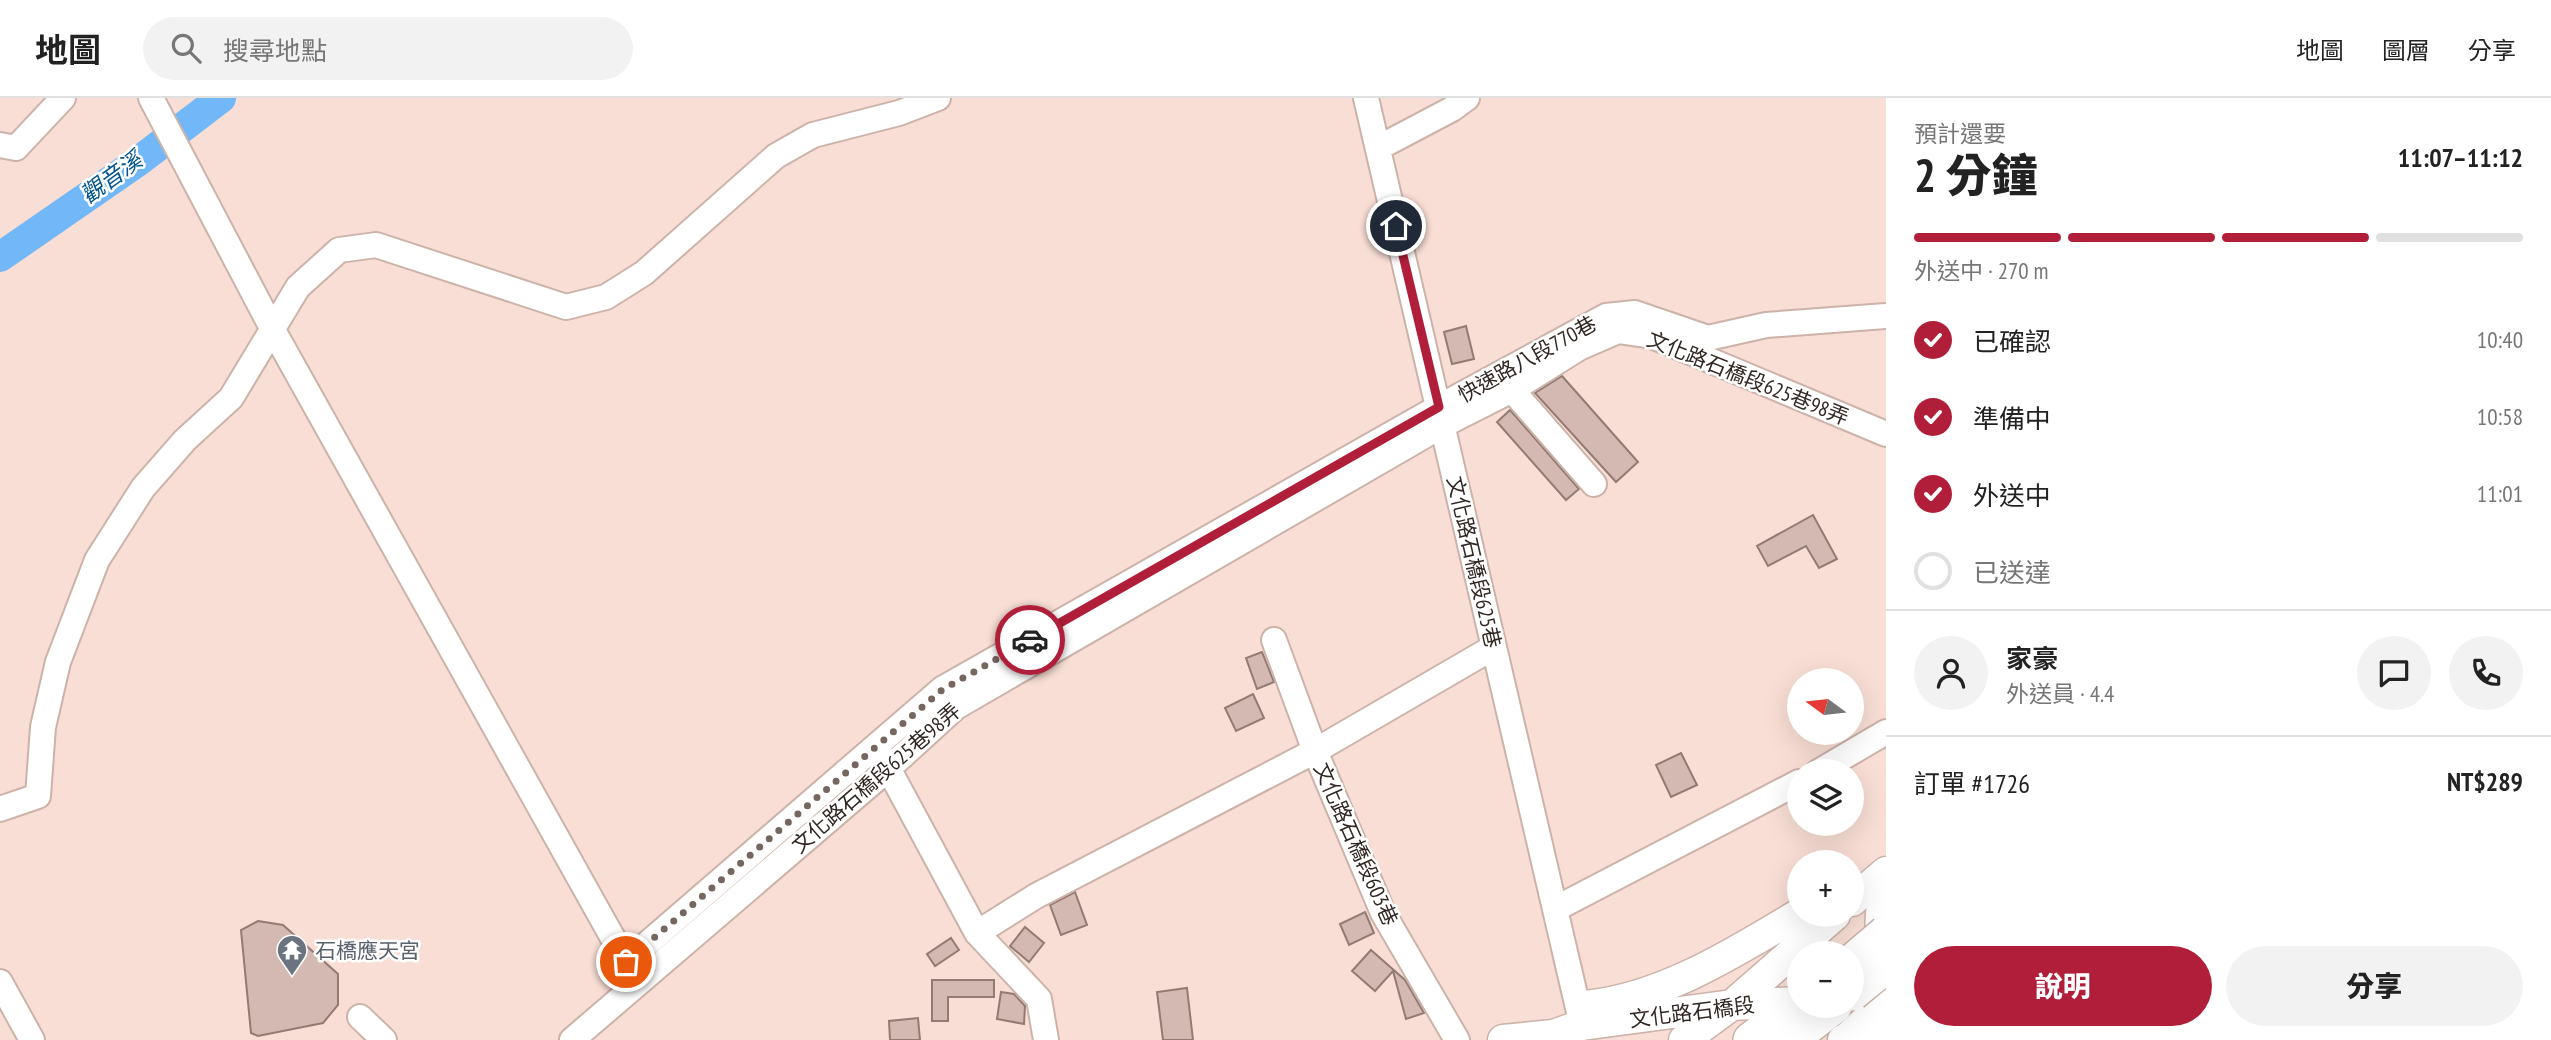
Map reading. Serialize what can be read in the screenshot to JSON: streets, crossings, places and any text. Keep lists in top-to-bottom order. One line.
{"streets":{"main road":["文化路石橋段"],"street":["快速路八段770巷","文化路石橋段625巷98弄","文化路石橋段625巷","文化路石橋段603巷"]},"crossings":[["快速路八段770巷","文化路石橋段625巷98弄"],["快速路八段770巷","文化路石橋段625巷"],["文化路石橋段625巷98弄","文化路石橋段625巷"],["文化路石橋段625巷","文化路石橋段"]],"water":["觀音溪"],"places":{"temple":["石橋應天宮"]},"north":"left","page":{"header":"地圖","search":"搜尋地點","nav":["地圖","圖層","分享"],"heading":["2 分鐘","預計還要","11:07–11:12"],"panel":["家豪","外送員 · 4.4","訂單 #1726","NT$289"],"bar":"外送中 · 270 m","list":[["已確認","10:40"],["準備中","10:58"],["外送中","11:01"],"已送達"],"map_buttons":["+","−"],"buttons":["說明","分享"]}}
